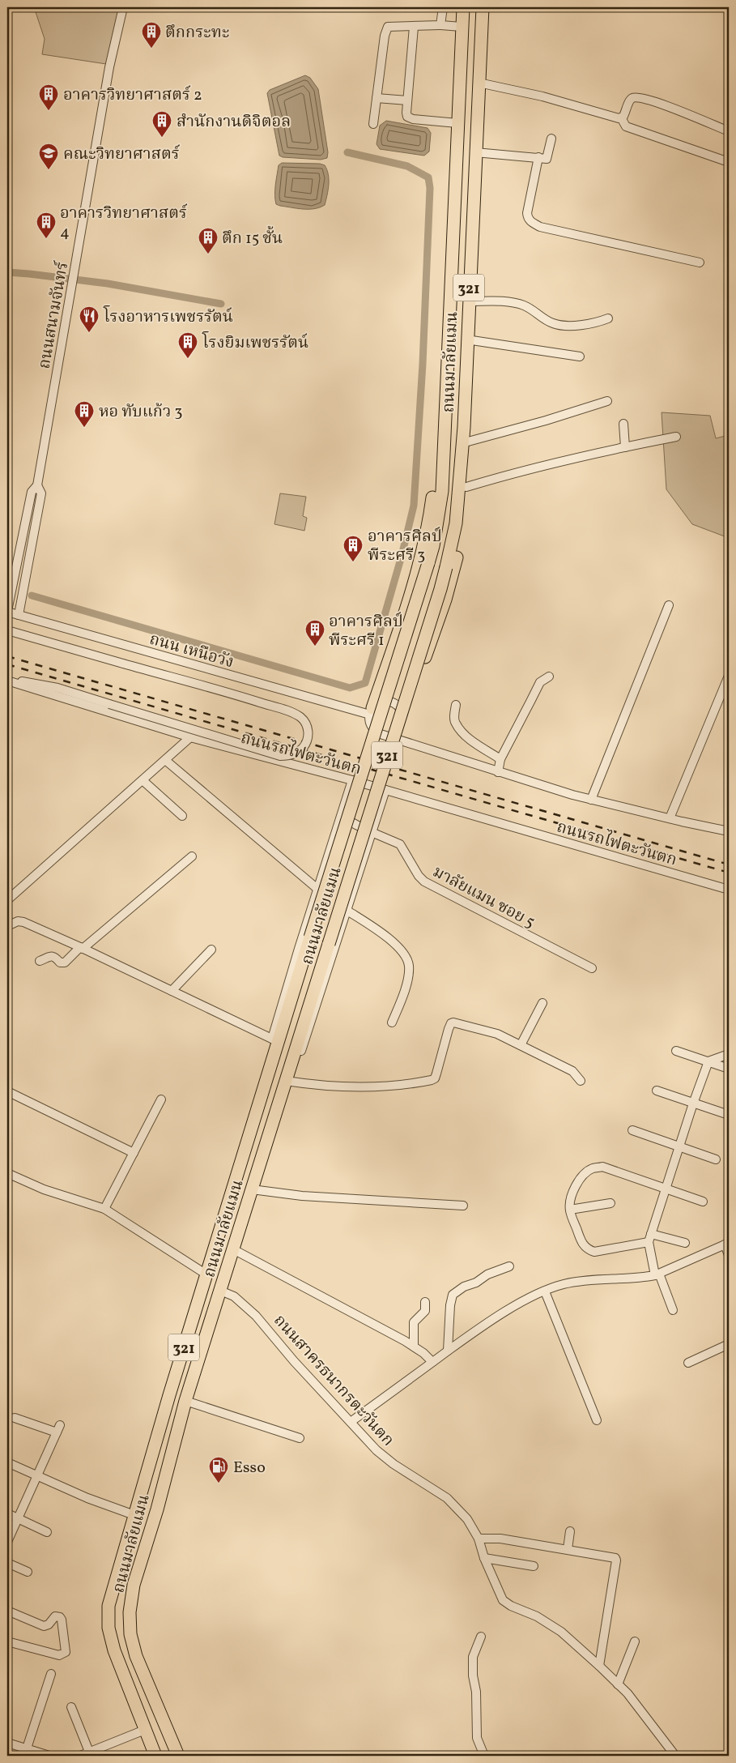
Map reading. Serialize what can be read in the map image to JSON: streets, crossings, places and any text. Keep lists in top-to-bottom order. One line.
{"streets":{"highway":["321","ถนนมาลัยแมน"],"street":["ถนนสนามจันทร์","ถนน เหนือวัง","ถนนรถไฟตะวันตก","มาลัยแมน ซอย 5","ถนนสาครธนากรตะวันตก"]},"crossings":[["321","ถนน เหนือวัง"],["ถนนสนามจันทร์","ถนน เหนือวัง"],["ถนนมาลัยแมน","ถนนสาครธนากรตะวันตก"]],"places":{"building":["ตึกกระทะ","อาคารวิทยาศาสตร์ 2","สำนักงานดิจิตอล","อาคารวิทยาศาสตร์ 4","ตึก 15 ชั้น","โรงยิมเพชรรัตน์","หอ ทับแก้ว 3","อาคารศิลป์ พีระศรี 3","อาคารศิลป์ พีระศรี 1"],"school or university":["คณะวิทยาศาสตร์"],"restaurant":["โรงอาหารเพชรรัตน์"],"fuel station":["Esso"]}}
